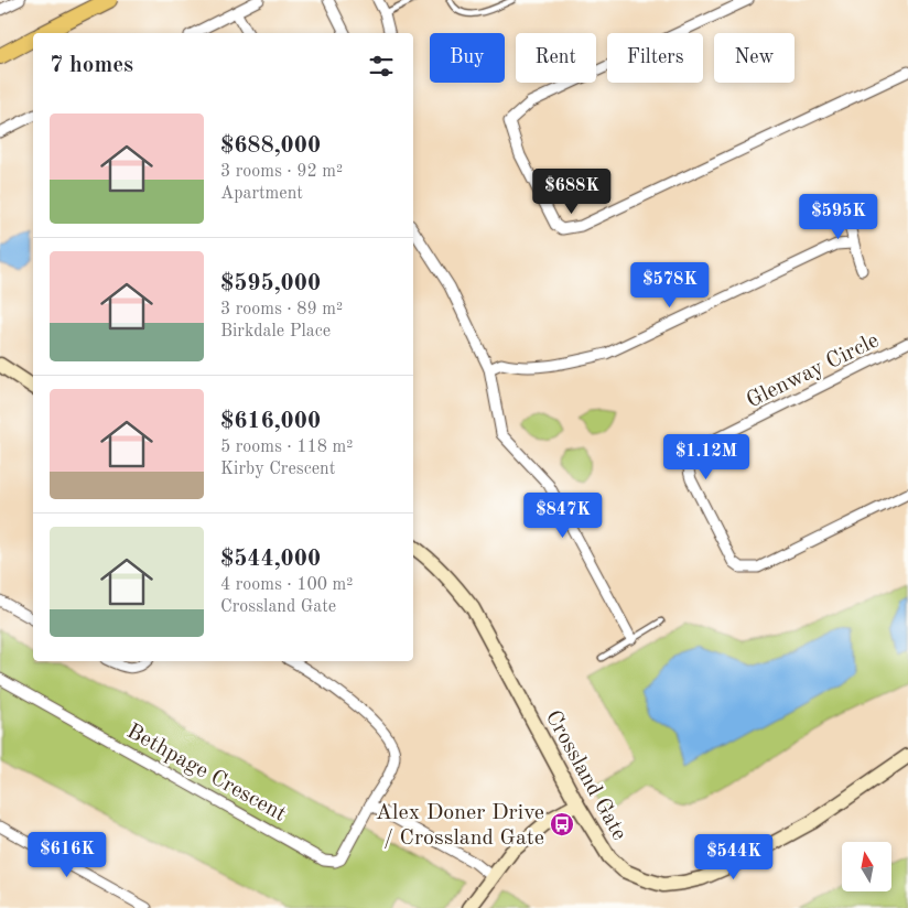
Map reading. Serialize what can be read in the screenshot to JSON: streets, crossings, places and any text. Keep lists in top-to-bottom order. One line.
{"streets":{"street":["Glenway Circle","Bethpage Crescent","Crossland Gate"]},"places":{"bus stop":["Alex Doner Drive / Crossland Gate"]},"north":"top","page":{"chip":["Buy","Rent","Filters","New"],"heading":"7 homes","list":[{"name":"$688,000","note":"3 rooms · 92 m² · Apartment"},{"name":"$595,000","note":"3 rooms · 89 m² · Birkdale Place"},{"name":"$616,000","note":"5 rooms · 118 m² · Kirby Crescent"},{"name":"$544,000","note":"4 rooms · 100 m² · Crossland Gate"}],"price":["$688K","$595K","$578K","$1.12M","$847K","$616K","$544K"]}}
